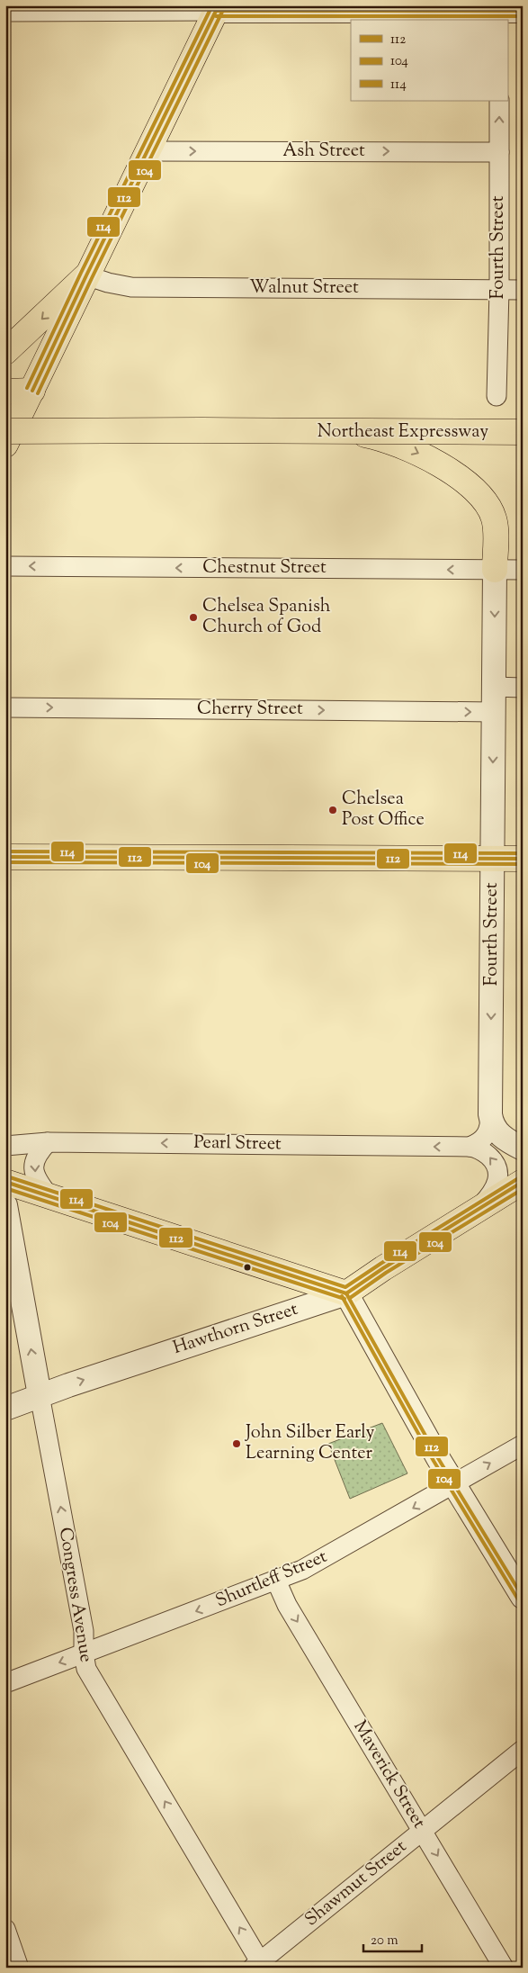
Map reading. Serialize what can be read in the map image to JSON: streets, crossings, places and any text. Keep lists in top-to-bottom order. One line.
{"streets":{"main road":["Northeast Expressway","Hawthorn Street"],"street":["Ash Street","Fourth Street","Walnut Street","Chestnut Street","Cherry Street","Pearl Street","Shurtleff Street","Congress Avenue","Maverick Street","Shawmut Street"]},"crossings":[["Ash Street","Fourth Street"],["Fourth Street","Walnut Street"],["Fourth Street","Chestnut Street"],["Fourth Street","Cherry Street"],["Pearl Street","Hawthorn Street"],["Hawthorn Street","Congress Avenue"],["Shurtleff Street","Congress Avenue"],["Shurtleff Street","Maverick Street"],["Congress Avenue","Shawmut Street"],["Maverick Street","Shawmut Street"]],"one_way":["Fourth Street","Chestnut Street","Cherry Street","Pearl Street","Hawthorn Street","Congress Avenue","Maverick Street"],"places":["Chelsea Spanish Church of God","Chelsea Post Office","John Silber Early Learning Center"],"lines":["transit line 112","transit line 114","transit line 104"],"legend":["112","104","114"],"scale_bar":"20 m"}
